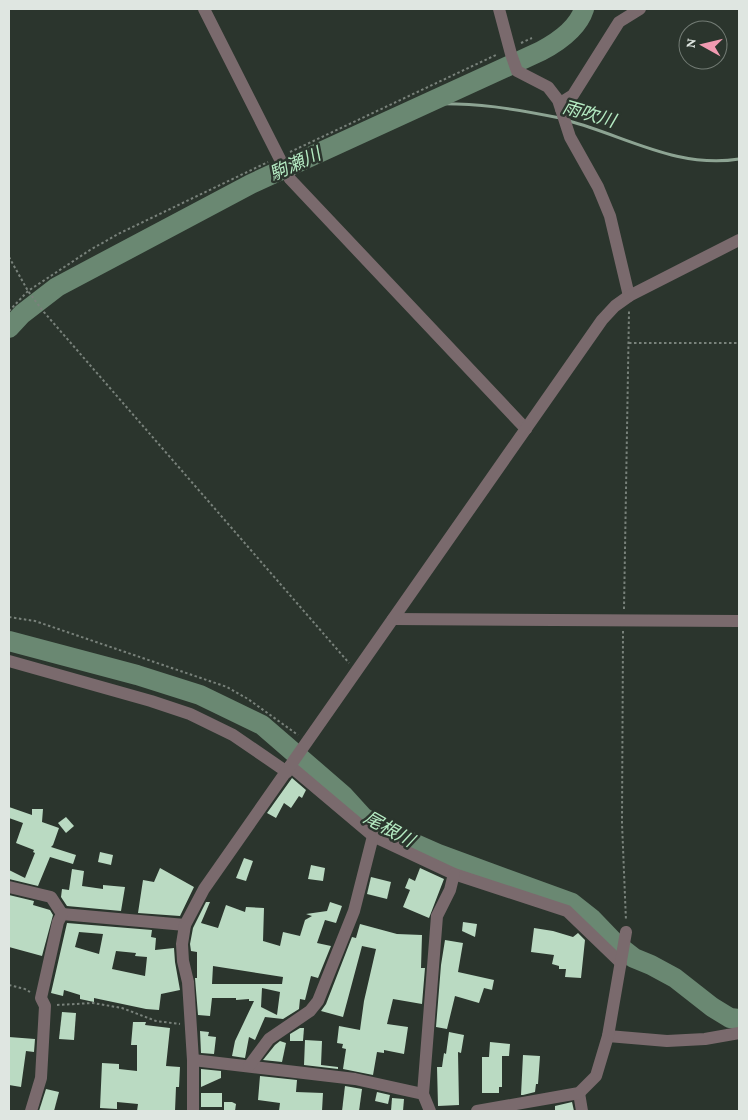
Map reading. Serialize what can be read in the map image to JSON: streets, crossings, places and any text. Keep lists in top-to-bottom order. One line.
{"water":["雨吹川","駒瀬川","尾根川"],"north":"left"}
